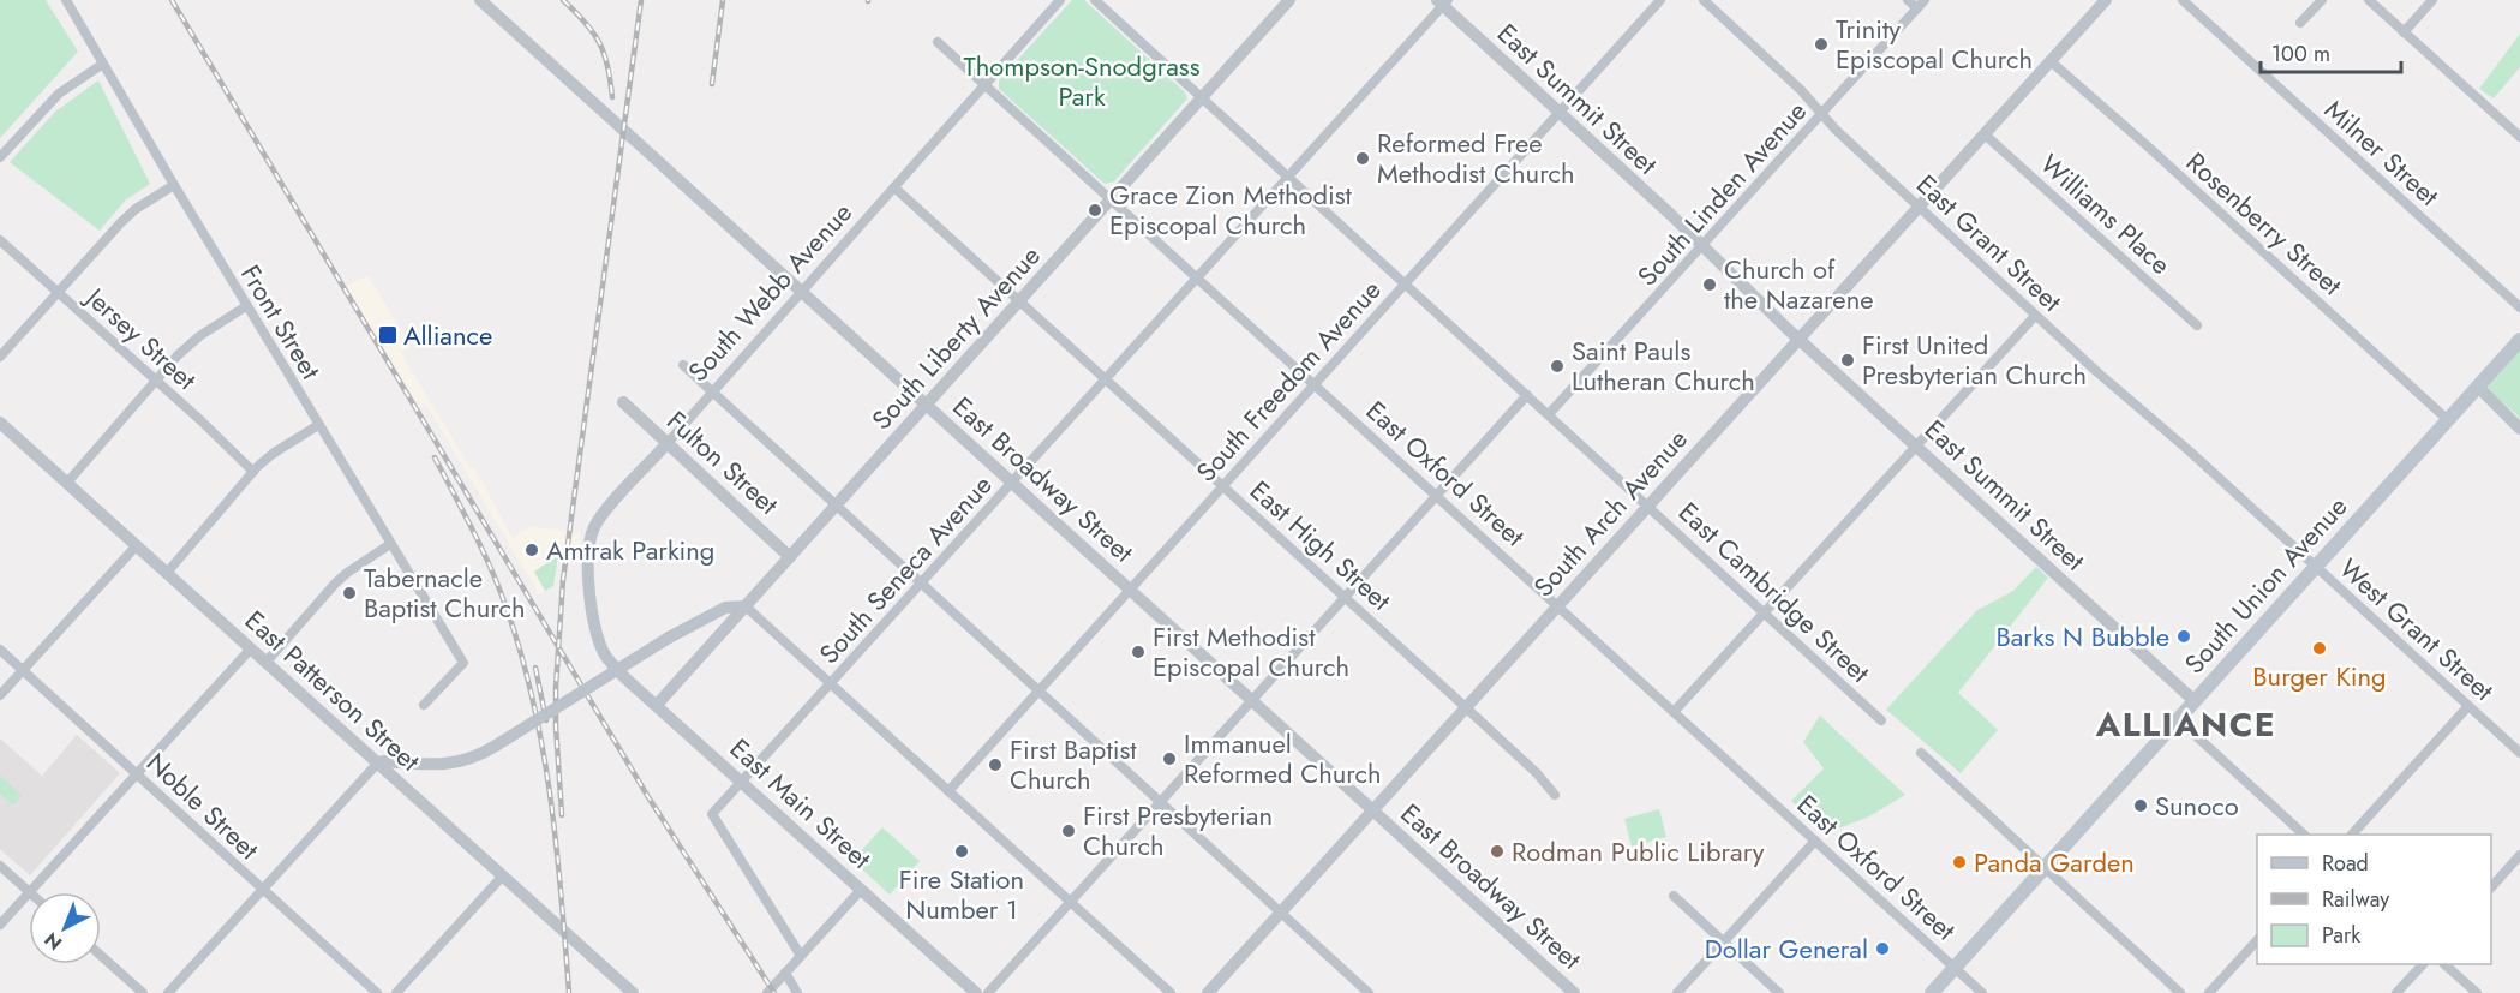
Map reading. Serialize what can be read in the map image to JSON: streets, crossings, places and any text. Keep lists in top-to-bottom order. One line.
{"streets":{"main road":["South Union Avenue"],"street":["East Summit Street","Milner Street","South Linden Avenue","Williams Place","Rosenberry Street","East Grant Street","South Webb Avenue","Front Street","South Liberty Avenue","Jersey Street","South Freedom Avenue","Fulton Street","East Oxford Street","East Broadway Street","South Arch Avenue","East High Street","South Seneca Avenue","East Cambridge Street","West Grant Street","East Patterson Street","East Main Street","Noble Street"]},"crossings":[["East Summit Street","South Linden Avenue"],["East Summit Street","South Freedom Avenue"],["East Summit Street","South Arch Avenue"],["East Summit Street","South Seneca Avenue"],["East Summit Street","South Union Avenue"],["South Linden Avenue","East Grant Street"],["South Linden Avenue","East Cambridge Street"],["Williams Place","South Arch Avenue"],["Rosenberry Street","South Arch Avenue"],["Rosenberry Street","South Union Avenue"],["East Grant Street","South Arch Avenue"],["East Grant Street","South Union Avenue"],["East Grant Street","West Grant Street"],["South Webb Avenue","Fulton Street"],["South Webb Avenue","East Oxford Street"],["South Webb Avenue","East Broadway Street"],["South Webb Avenue","East High Street"],["South Webb Avenue","East Main Street"],["South Liberty Avenue","Fulton Street"],["South Liberty Avenue","East Oxford Street"],["South Liberty Avenue","East Broadway Street"],["South Liberty Avenue","East High Street"],["South Liberty Avenue","East Cambridge Street"],["South Liberty Avenue","East Main Street"],["South Freedom Avenue","East Oxford Street"],["South Freedom Avenue","East Broadway Street"],["South Freedom Avenue","East High Street"],["South Freedom Avenue","East Cambridge Street"],["East Oxford Street","South Arch Avenue"],["East Oxford Street","South Seneca Avenue"],["East Oxford Street","South Union Avenue"],["East Broadway Street","South Arch Avenue"],["East Broadway Street","South Seneca Avenue"],["South Arch Avenue","East High Street"],["South Arch Avenue","East Cambridge Street"],["East High Street","South Seneca Avenue"],["South Seneca Avenue","East Cambridge Street"],["South Seneca Avenue","East Main Street"],["South Union Avenue","West Grant Street"]],"districts":["ALLIANCE"],"parks":["Thompson-Snodgrass Park"],"places":{"other":["Trinity Episcopal Church","Reformed Free Methodist Church","Grace Zion Methodist Episcopal Church","Church of the Nazarene","First United Presbyterian Church","Saint Pauls Lutheran Church","Amtrak Parking","Tabernacle Baptist Church","Barks N Bubble","Burger King","First Methodist Episcopal Church","Immanuel Reformed Church","First Baptist Church","Sunoco","First Presbyterian Church","Fire Station Number 1","Rodman Public Library","Panda Garden","Dollar General"],"transit":["Alliance"]},"legend":["Road","Railway","Park"],"scale_bar":"100 m","north":"bottom left"}
